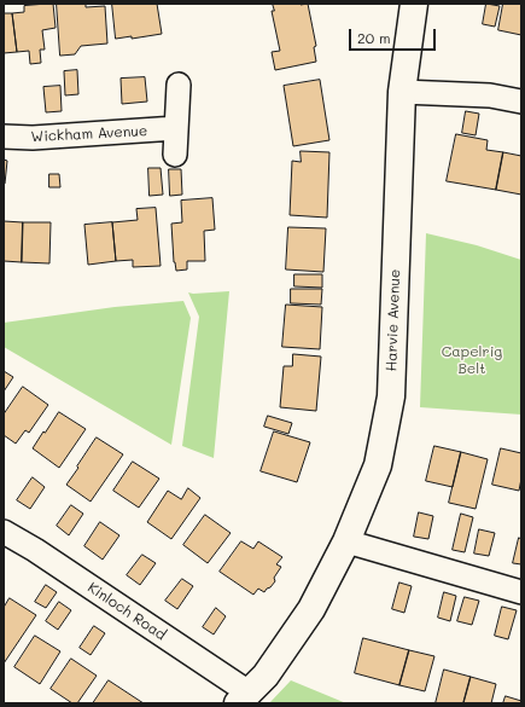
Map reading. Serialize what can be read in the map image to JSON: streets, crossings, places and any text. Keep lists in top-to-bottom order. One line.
{"streets":{"street":["Wickham Avenue","Harvie Avenue","Kinloch Road"]},"crossings":[["Harvie Avenue","Kinloch Road"]],"parks":["Capelrig Belt"],"scale_bar":"20 m"}
